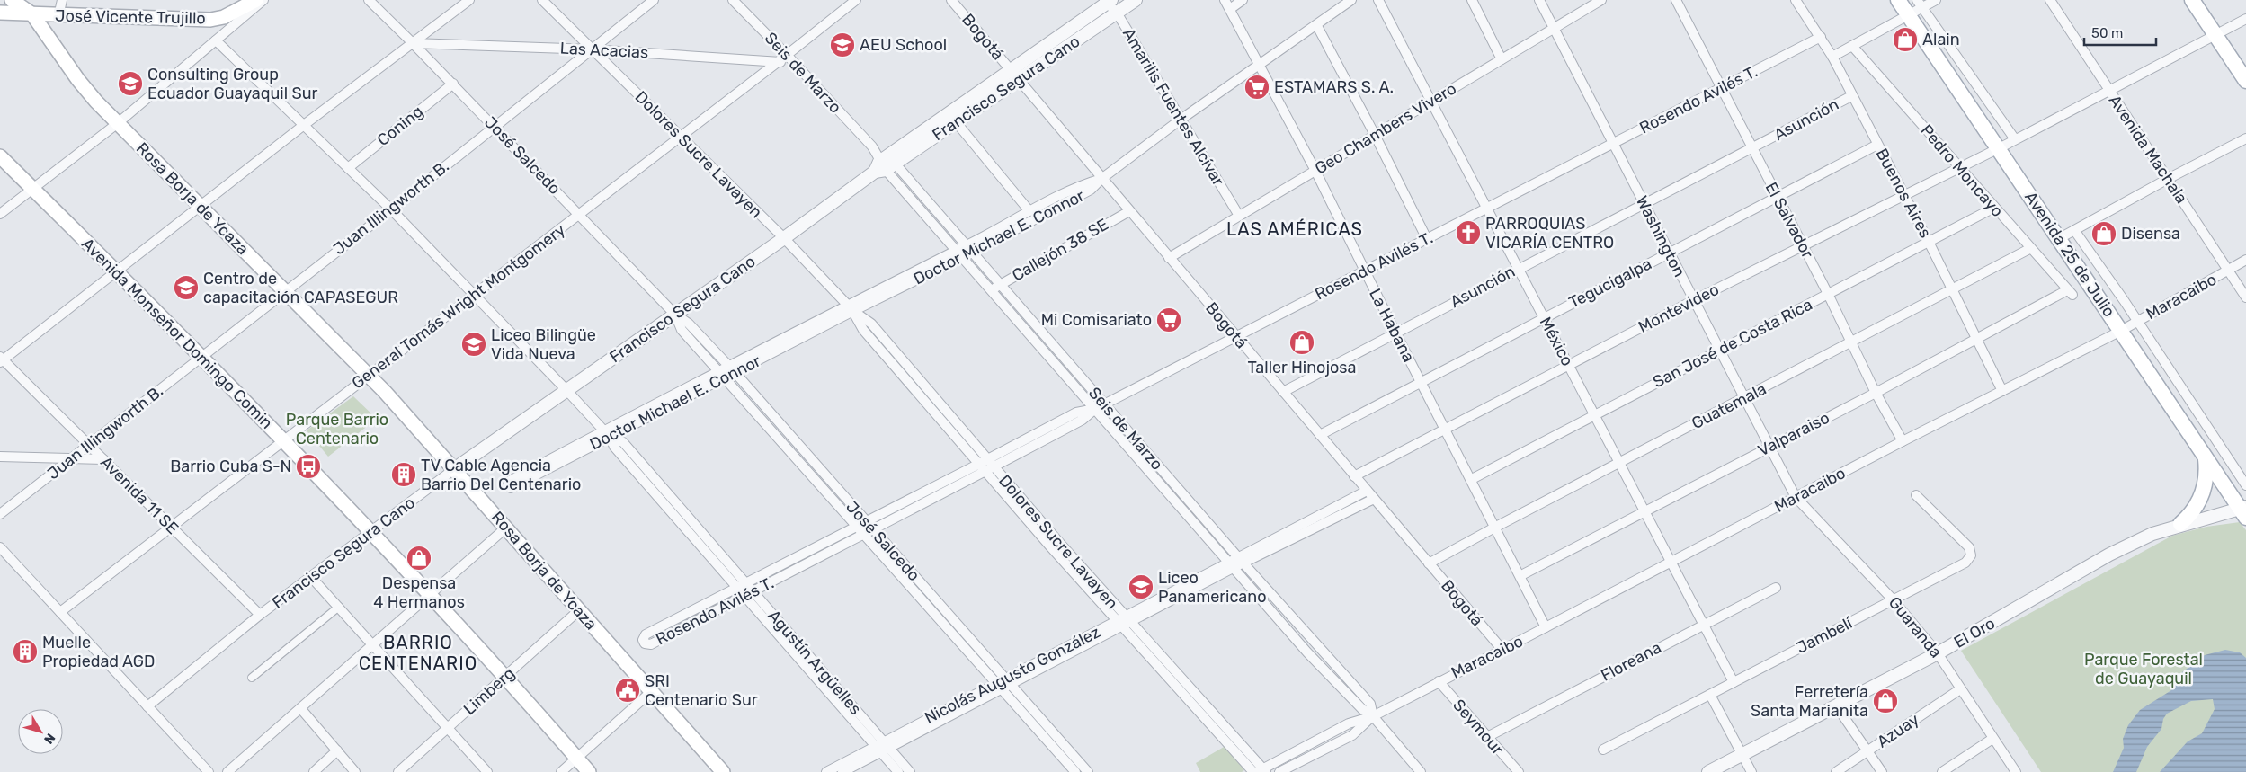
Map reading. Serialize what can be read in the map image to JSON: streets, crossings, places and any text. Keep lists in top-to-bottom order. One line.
{"streets":{"main road":["José Vicente Trujillo","Rosa Borja de Ycaza","Avenida 25 de Julio","Avenida Monseñor Domingo Comin"],"street":["Bogotá","Las Acacias","Seis de Marzo","Francisco Segura Cano","Rosendo Avilés T.","Amarilis Fuentes Alcívar","Asunción","Coning","Geo Chambers Vivero","Avenida Machala","Dolores Sucre Lavayen","José Salcedo","Pedro Moncayo","Buenos Aires","Juan Illingworth B.","El Salvador","Washington","Doctor Michael E. Connor","Callejón 38 SE","Tegucigalpa","Maracaibo","General Tomás Wright Montgomery","Montevideo","La Habana","México","San José de Costa Rica","Guatemala","Valparaiso","Avenida 11 SE","Guaranda","El Oro","Jambelí","Floreana","Agustín Argüelles","Nicolás Augusto González","Limberg","Seymour","Azuay"]},"crossings":[["José Vicente Trujillo","Rosa Borja de Ycaza"],["José Vicente Trujillo","Avenida Monseñor Domingo Comin"],["José Vicente Trujillo","Agustín Argüelles"],["Bogotá","Francisco Segura Cano"],["Bogotá","Rosendo Avilés T."],["Bogotá","Asunción"],["Bogotá","Geo Chambers Vivero"],["Bogotá","Doctor Michael E. Connor"],["Bogotá","Callejón 38 SE"],["Bogotá","Tegucigalpa"],["Bogotá","Maracaibo"],["Bogotá","Montevideo"],["Bogotá","Guatemala"],["Bogotá","Nicolás Augusto González"],["Las Acacias","Seis de Marzo"],["Las Acacias","Dolores Sucre Lavayen"],["Las Acacias","José Salcedo"],["Las Acacias","Juan Illingworth B."],["Las Acacias","General Tomás Wright Montgomery"],["Seis de Marzo","Francisco Segura Cano"],["Seis de Marzo","Rosendo Avilés T."],["Seis de Marzo","Doctor Michael E. Connor"],["Seis de Marzo","Callejón 38 SE"],["Seis de Marzo","Maracaibo"],["Seis de Marzo","General Tomás Wright Montgomery"],["Seis de Marzo","Nicolás Augusto González"],["Francisco Segura Cano","Amarilis Fuentes Alcívar"],["Francisco Segura Cano","Dolores Sucre Lavayen"],["Francisco Segura Cano","José Salcedo"],["Francisco Segura Cano","Rosa Borja de Ycaza"],["Francisco Segura Cano","Avenida Monseñor Domingo Comin"],["Francisco Segura Cano","Avenida 11 SE"],["Francisco Segura Cano","Agustín Argüelles"],["Rosendo Avilés T.","Dolores Sucre Lavayen"],["Rosendo Avilés T.","José Salcedo"],["Rosendo Avilés T.","Buenos Aires"],["Rosendo Avilés T.","El Salvador"],["Rosendo Avilés T.","Washington"],["Rosendo Avilés T.","La Habana"],["Rosendo Avilés T.","México"],["Rosendo Avilés T.","Agustín Argüelles"],["Amarilis Fuentes Alcívar","Geo Chambers Vivero"],["Amarilis Fuentes Alcívar","Doctor Michael E. Connor"],["Asunción","Buenos Aires"],["Asunción","El Salvador"],["Asunción","Washington"],["Asunción","La Habana"],["Asunción","México"],["Coning","José Salcedo"],["Coning","Agustín Argüelles"],["Geo Chambers Vivero","Washington"],["Geo Chambers Vivero","La Habana"],["Geo Chambers Vivero","México"],["Avenida Machala","Maracaibo"],["Avenida Machala","Montevideo"],["Dolores Sucre Lavayen","Juan Illingworth B."],["Dolores Sucre Lavayen","Doctor Michael E. Connor"],["Dolores Sucre Lavayen","Maracaibo"],["Dolores Sucre Lavayen","General Tomás Wright Montgomery"],["Dolores Sucre Lavayen","Nicolás Augusto González"],["José Salcedo","Juan Illingworth B."],["José Salcedo","Doctor Michael E. Connor"],["José Salcedo","General Tomás Wright Montgomery"],["José Salcedo","Nicolás Augusto González"],["Pedro Moncayo","Montevideo"],["Pedro Moncayo","San José de Costa Rica"],["Pedro Moncayo","Guatemala"],["Pedro Moncayo","Valparaiso"],["Buenos Aires","Tegucigalpa"],["Buenos Aires","Maracaibo"],["Buenos Aires","Montevideo"],["Buenos Aires","San José de Costa Rica"],["Buenos Aires","Guatemala"],["Buenos Aires","Valparaiso"],["Rosa Borja de Ycaza","Juan Illingworth B."],["Rosa Borja de Ycaza","General Tomás Wright Montgomery"],["Rosa Borja de Ycaza","Limberg"],["Juan Illingworth B.","Avenida Monseñor Domingo Comin"],["Juan Illingworth B.","Avenida 11 SE"],["Juan Illingworth B.","Agustín Argüelles"],["El Salvador","Tegucigalpa"],["El Salvador","Maracaibo"],["El Salvador","Montevideo"],["El Salvador","San José de Costa Rica"],["El Salvador","Guatemala"],["El Salvador","Valparaiso"],["Washington","Tegucigalpa"],["Washington","Maracaibo"],["Washington","Montevideo"],["Washington","San José de Costa Rica"],["Washington","Guatemala"],["Washington","Valparaiso"],["Washington","Guaranda"],["Doctor Michael E. Connor","La Habana"],["Doctor Michael E. Connor","Agustín Argüelles"],["Avenida 25 de Julio","Maracaibo"],["Avenida 25 de Julio","Montevideo"],["Avenida 25 de Julio","El Oro"],["Tegucigalpa","La Habana"],["Tegucigalpa","México"],["Maracaibo","La Habana"],["Maracaibo","México"],["Maracaibo","Guaranda"],["Maracaibo","Seymour"],["General Tomás Wright Montgomery","Avenida Monseñor Domingo Comin"],["General Tomás Wright Montgomery","Avenida 11 SE"],["General Tomás Wright Montgomery","Agustín Argüelles"],["Montevideo","La Habana"],["Montevideo","México"],["La Habana","San José de Costa Rica"],["La Habana","Guatemala"],["La Habana","Valparaiso"],["Avenida Monseñor Domingo Comin","Limberg"],["México","San José de Costa Rica"],["México","Guatemala"],["México","Valparaiso"],["México","Jambelí"],["México","Floreana"],["Guaranda","El Oro"],["Guaranda","Jambelí"],["Guaranda","Azuay"],["Floreana","Seymour"],["Agustín Argüelles","Nicolás Augusto González"]],"districts":["LAS AMÉRICAS","BARRIO CENTENARIO"],"parks":["Parque Barrio Centenario","Parque Forestal de Guayaquil"],"places":{"shop":["Alain","Disensa","Taller Hinojosa","Despensa 4 Hermanos","Ferretería Santa Marianita"],"school or university":["AEU School","Consulting Group Ecuador Guayaquil Sur","Centro de capacitación CAPASEGUR","Liceo Bilingüe Vida Nueva","Liceo Panamericano"],"supermarket":["ESTAMARS S. A.","Mi Comisariato"],"church":["PARROQUIAS VICARÍA CENTRO"],"bus stop":["Barrio Cuba S-N"],"building":["TV Cable Agencia Barrio Del Centenario","Muelle Propiedad AGD"],"public building":["SRI Centenario Sur"]},"scale_bar":"50 m","north":"bottom right"}
